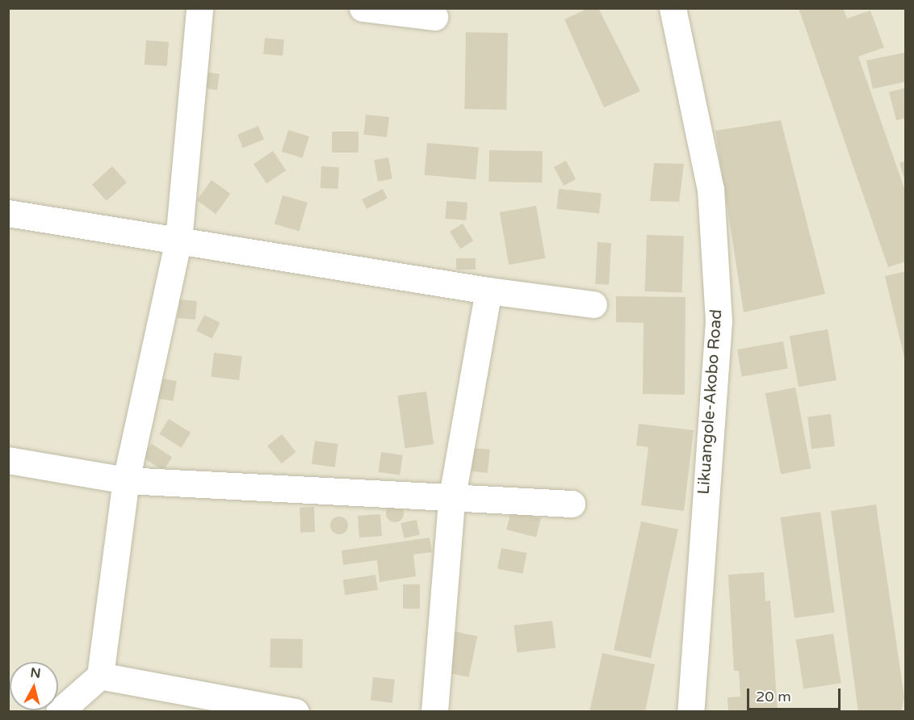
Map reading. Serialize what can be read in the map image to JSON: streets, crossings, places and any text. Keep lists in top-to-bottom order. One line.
{"streets":{"street":["Likuangole-Akobo Road"]},"scale_bar":"20 m","north":"top"}
